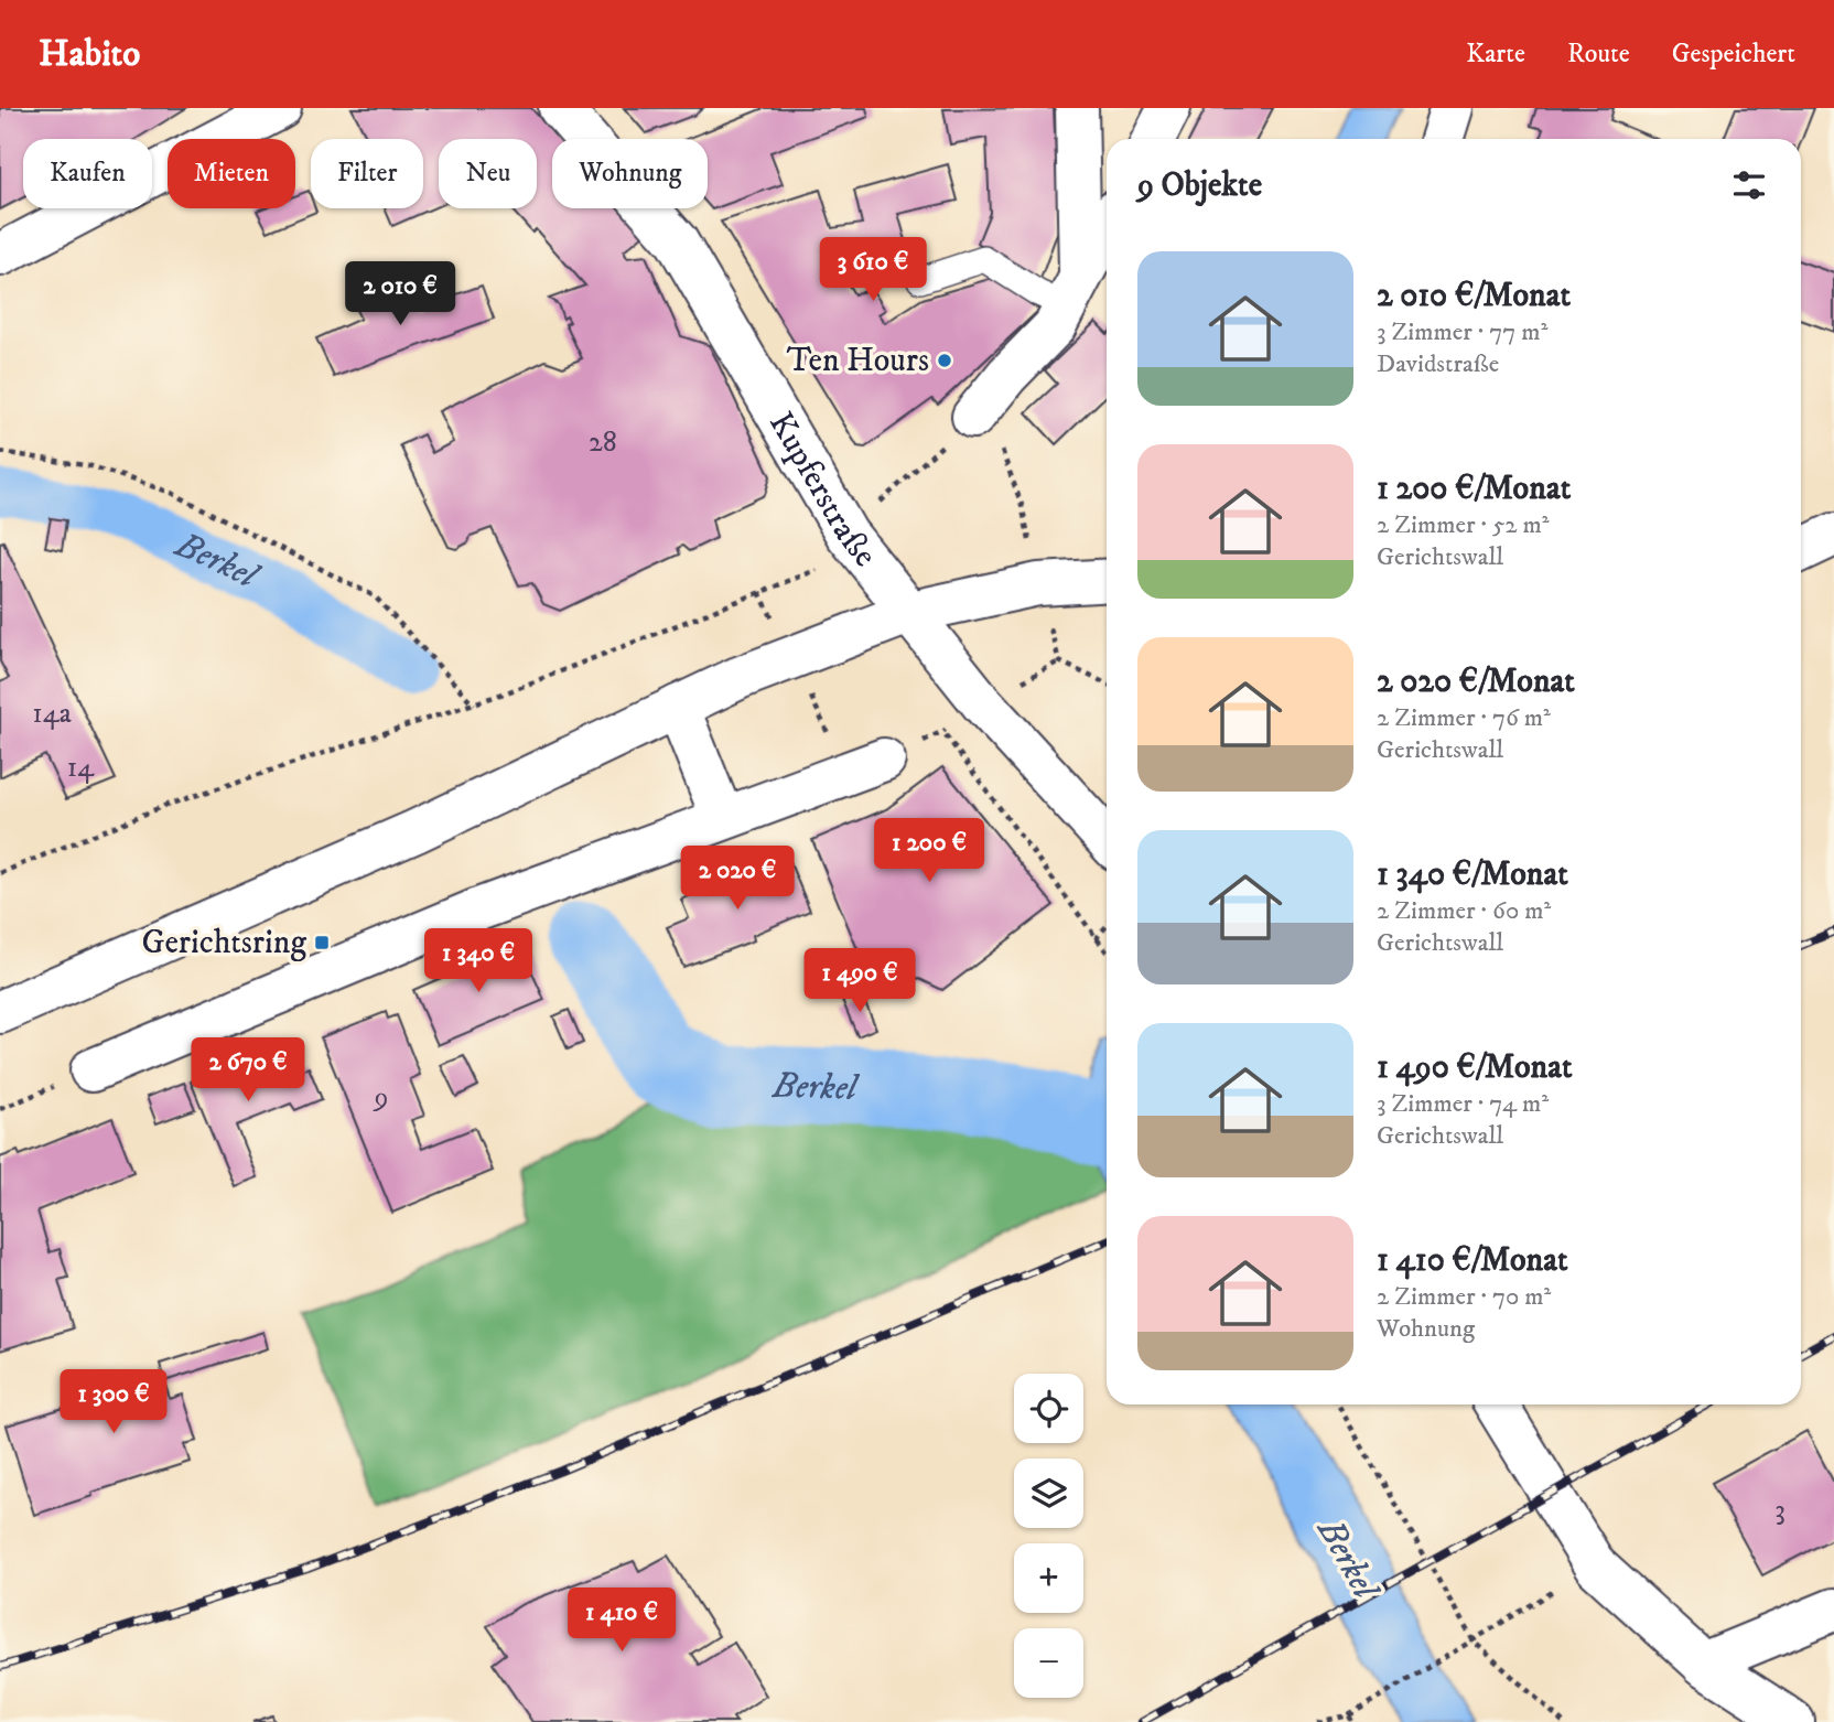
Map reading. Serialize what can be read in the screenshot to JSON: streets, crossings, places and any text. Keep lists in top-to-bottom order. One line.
{"streets":{"street":["Kupferstraße"]},"water":["Berkel"],"places":{"other":["Ten Hours"],"transit":["Gerichtsring"]},"house_numbers":["28","14a","14","9","3"],"page":{"header":"Habito","nav":["Karte","Route","Gespeichert"],"chip":["Kaufen","Mieten","Filter","Neu","Wohnung"],"heading":"9 Objekte","list":[{"name":"2 010 €/Monat","note":"3 Zimmer · 77 m² · Davidstraße"},{"name":"1 200 €/Monat","note":"2 Zimmer · 52 m² · Gerichtswall"},{"name":"2 020 €/Monat","note":"2 Zimmer · 76 m² · Gerichtswall"},{"name":"1 340 €/Monat","note":"2 Zimmer · 60 m² · Gerichtswall"},{"name":"1 490 €/Monat","note":"3 Zimmer · 74 m² · Gerichtswall"},{"name":"1 410 €/Monat","note":"2 Zimmer · 70 m² · Wohnung"}],"price":["3 610 €","2 010 €","1 200 €","2 020 €","1 340 €","1 490 €","2 670 €","1 300 €","1 410 €"],"map_buttons":["+","−"]}}
